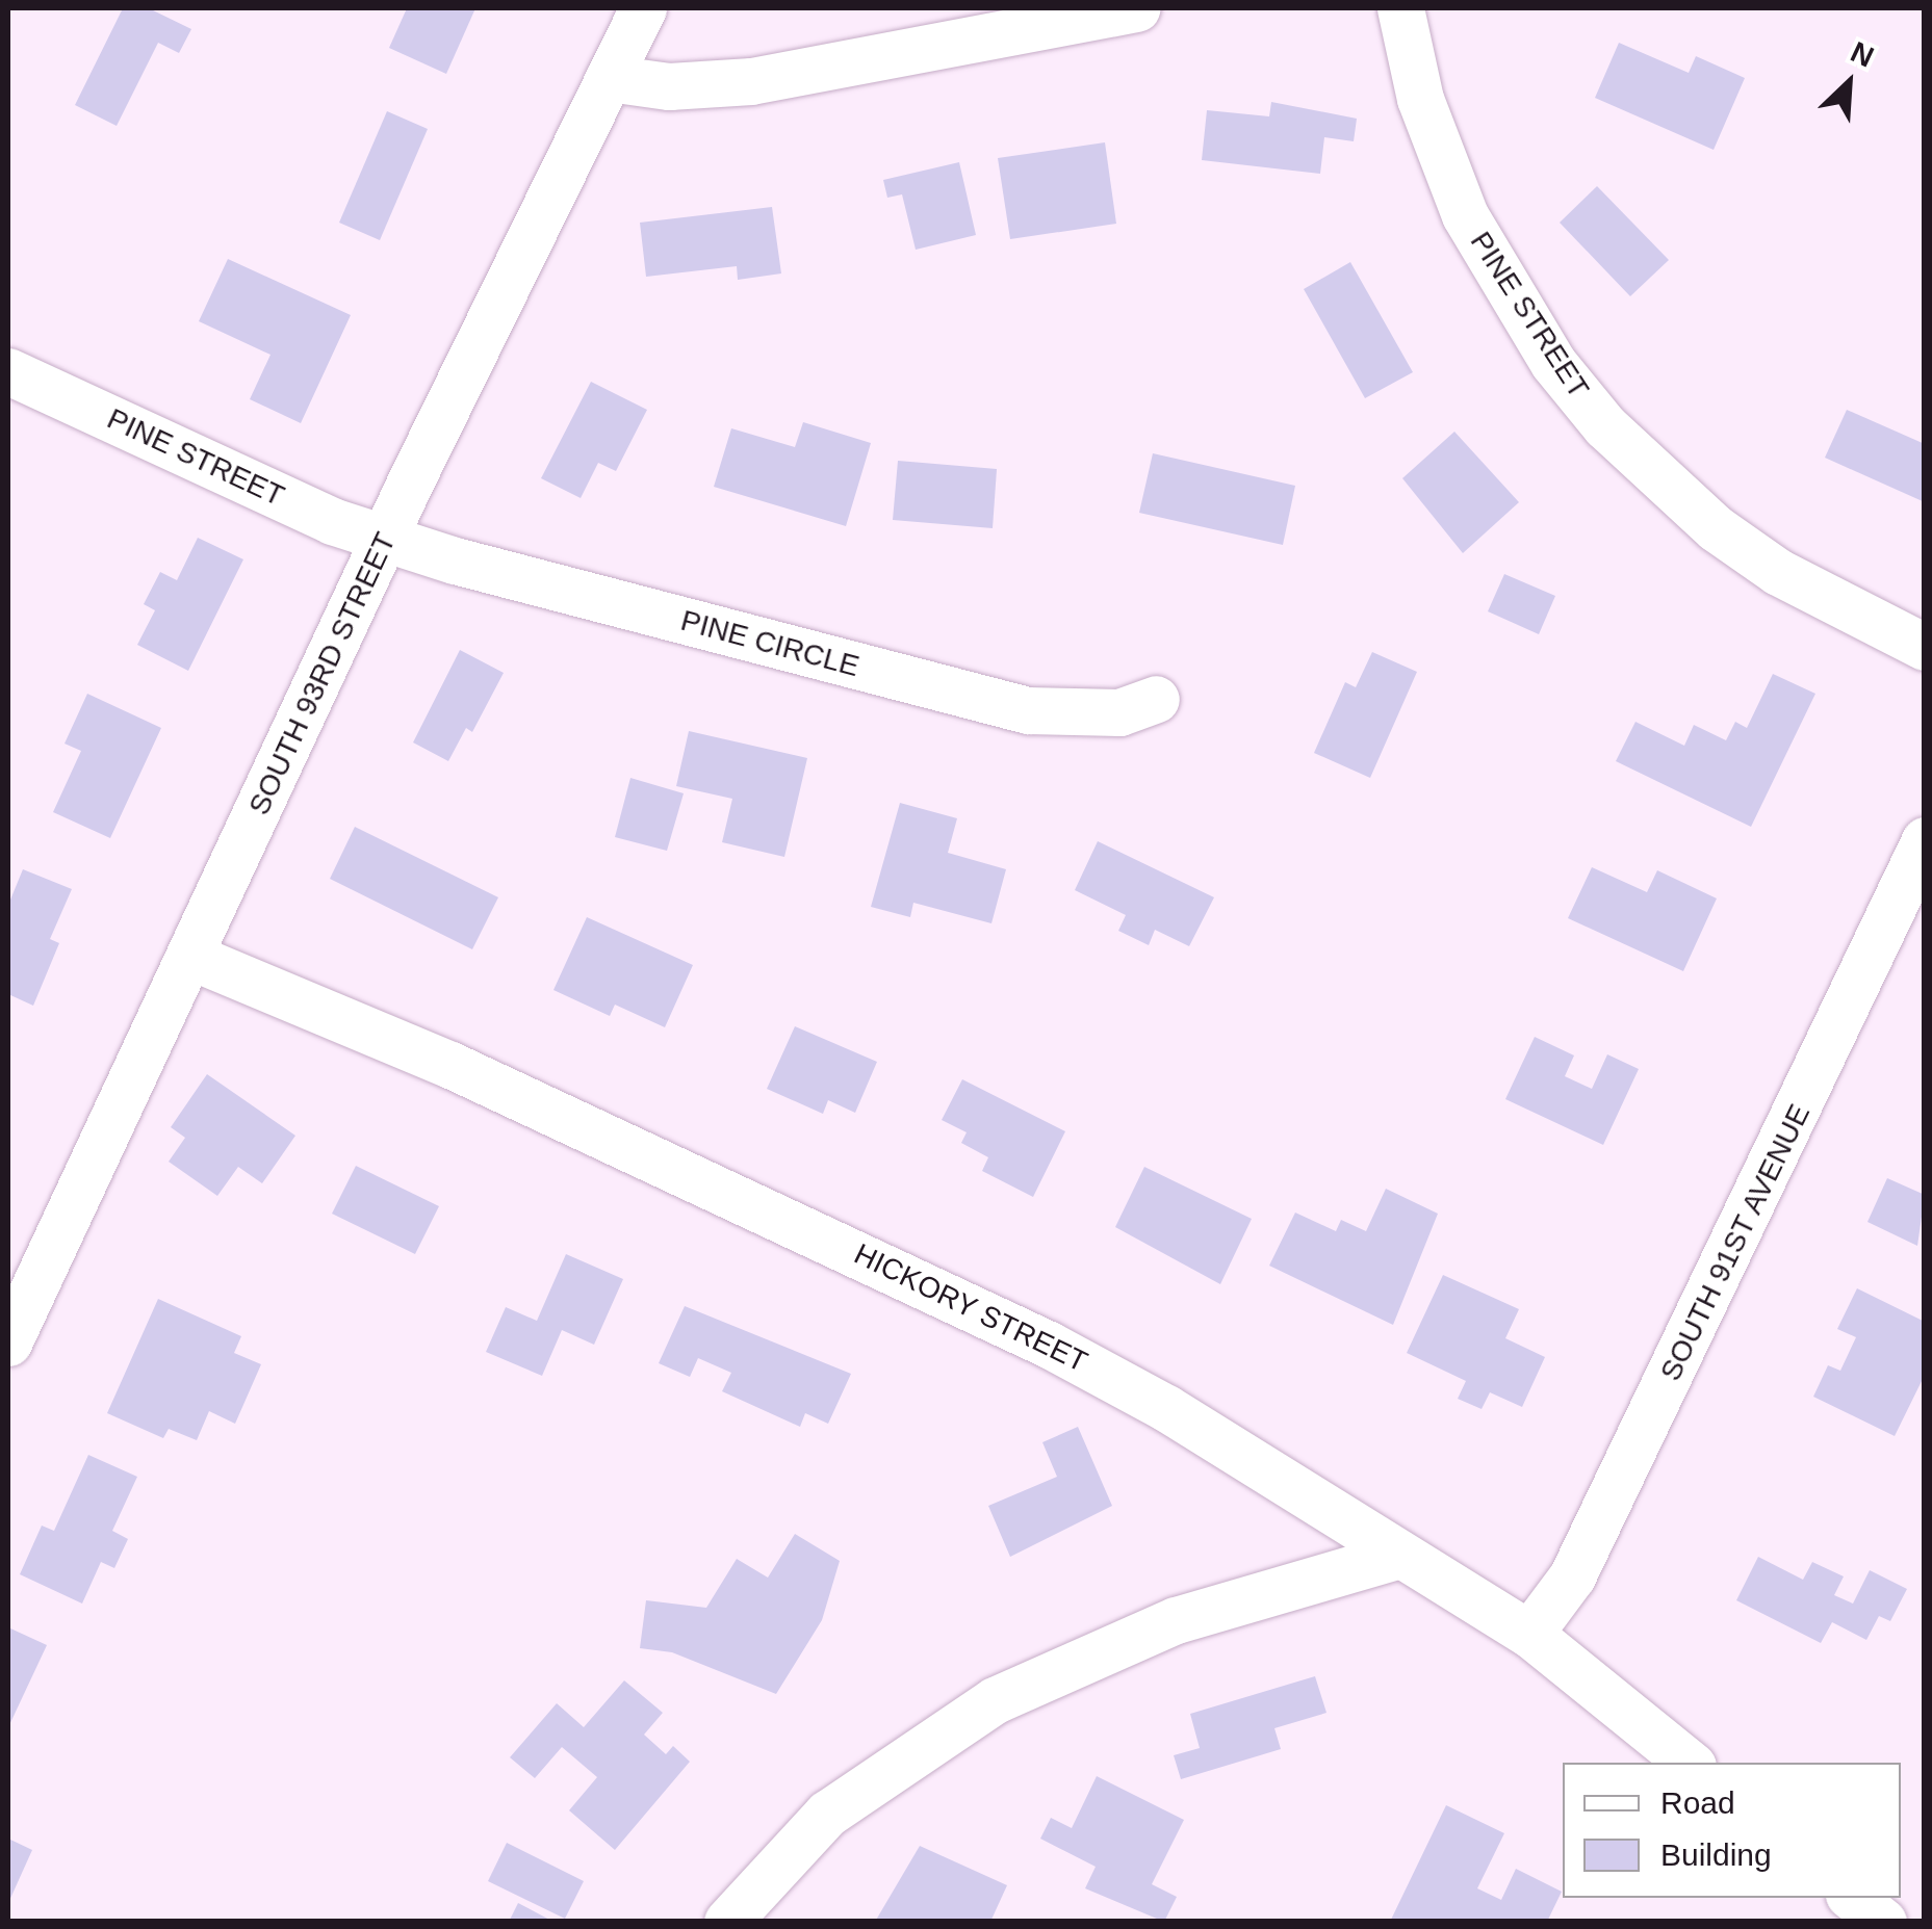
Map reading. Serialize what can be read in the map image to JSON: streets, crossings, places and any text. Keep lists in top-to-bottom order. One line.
{"streets":{"street":["PINE STREET","PINE CIRCLE","SOUTH 93RD STREET","SOUTH 91ST AVENUE","HICKORY STREET"]},"crossings":[["PINE STREET","PINE CIRCLE"],["PINE STREET","SOUTH 93RD STREET"],["PINE CIRCLE","SOUTH 93RD STREET"],["SOUTH 93RD STREET","HICKORY STREET"],["SOUTH 91ST AVENUE","HICKORY STREET"]],"legend":["Road","Building"],"north":"top right"}
